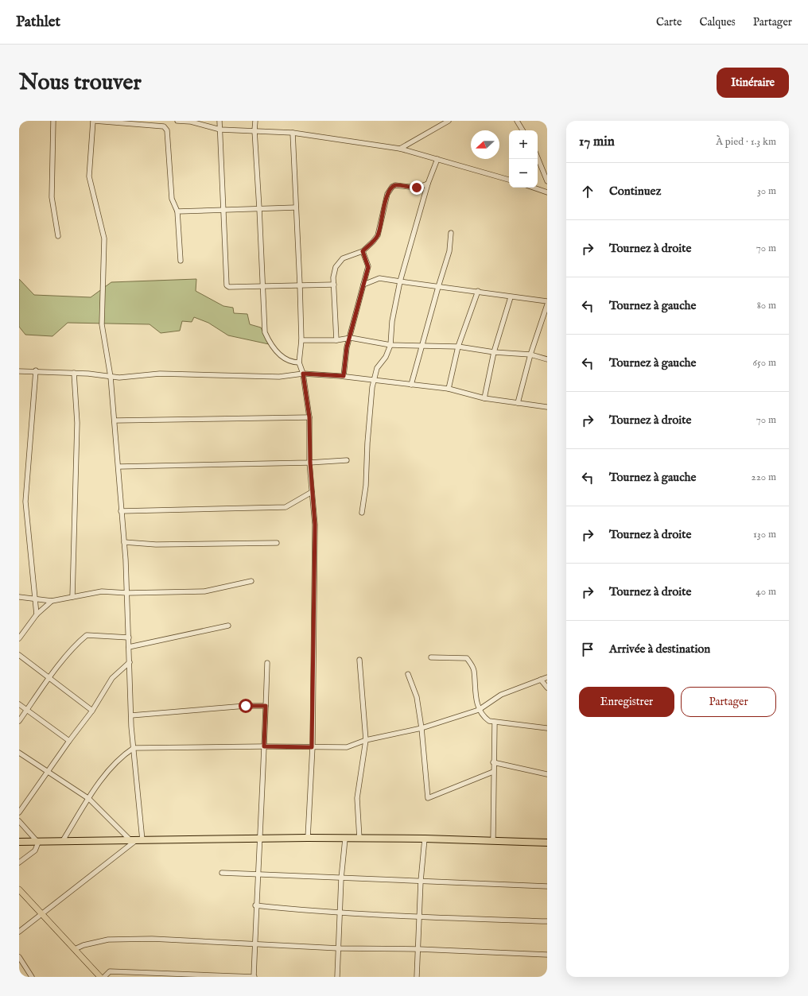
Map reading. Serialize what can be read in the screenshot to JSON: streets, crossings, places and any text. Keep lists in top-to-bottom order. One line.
{"north":"left","page":{"header":"Pathlet","nav":["Carte","Calques","Partager"],"buttons":["Itinéraire",["Enregistrer","Partager"]],"title":"Nous trouver","heading":["17 min","À pied · 1.3 km"],"map_buttons":["+","−"],"list":[["Continuez","30 m"],["Tournez à droite","70 m"],["Tournez à gauche","80 m"],["Tournez à gauche","650 m"],["Tournez à droite","70 m"],["Tournez à gauche","220 m"],["Tournez à droite","130 m"],["Tournez à droite","40 m"],"Arrivée à destination"]}}
